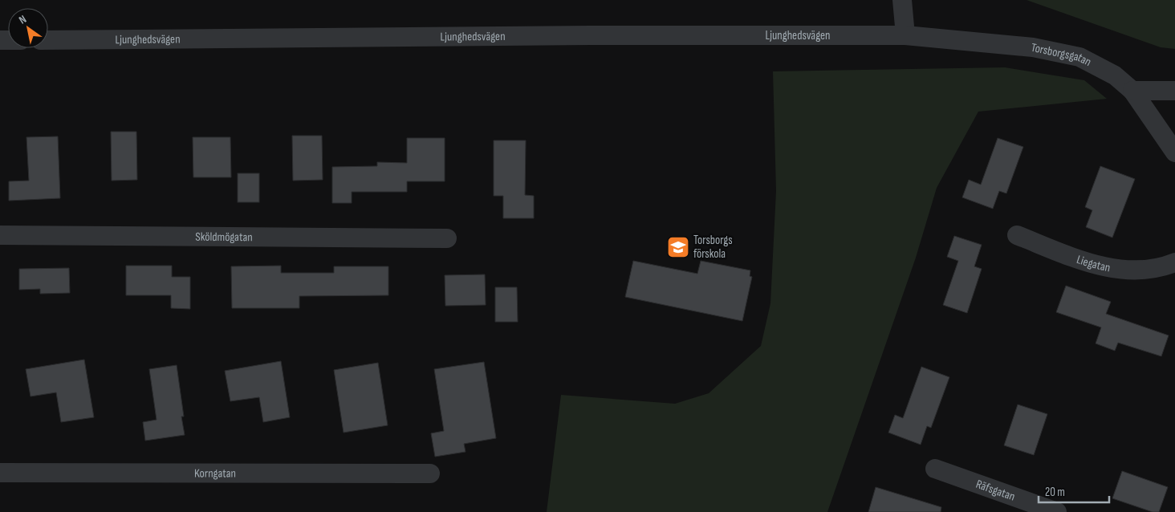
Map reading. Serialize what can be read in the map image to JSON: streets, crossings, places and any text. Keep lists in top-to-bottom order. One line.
{"streets":{"street":["Ljunghedsvägen","Torsborgsgatan","Sköldmögatan","Liegatan","Korngatan","Räfsgatan"]},"crossings":[["Ljunghedsvägen","Torsborgsgatan"]],"places":{"school or university":["Torsborgs förskola"]},"scale_bar":"20 m","north":"top left"}
